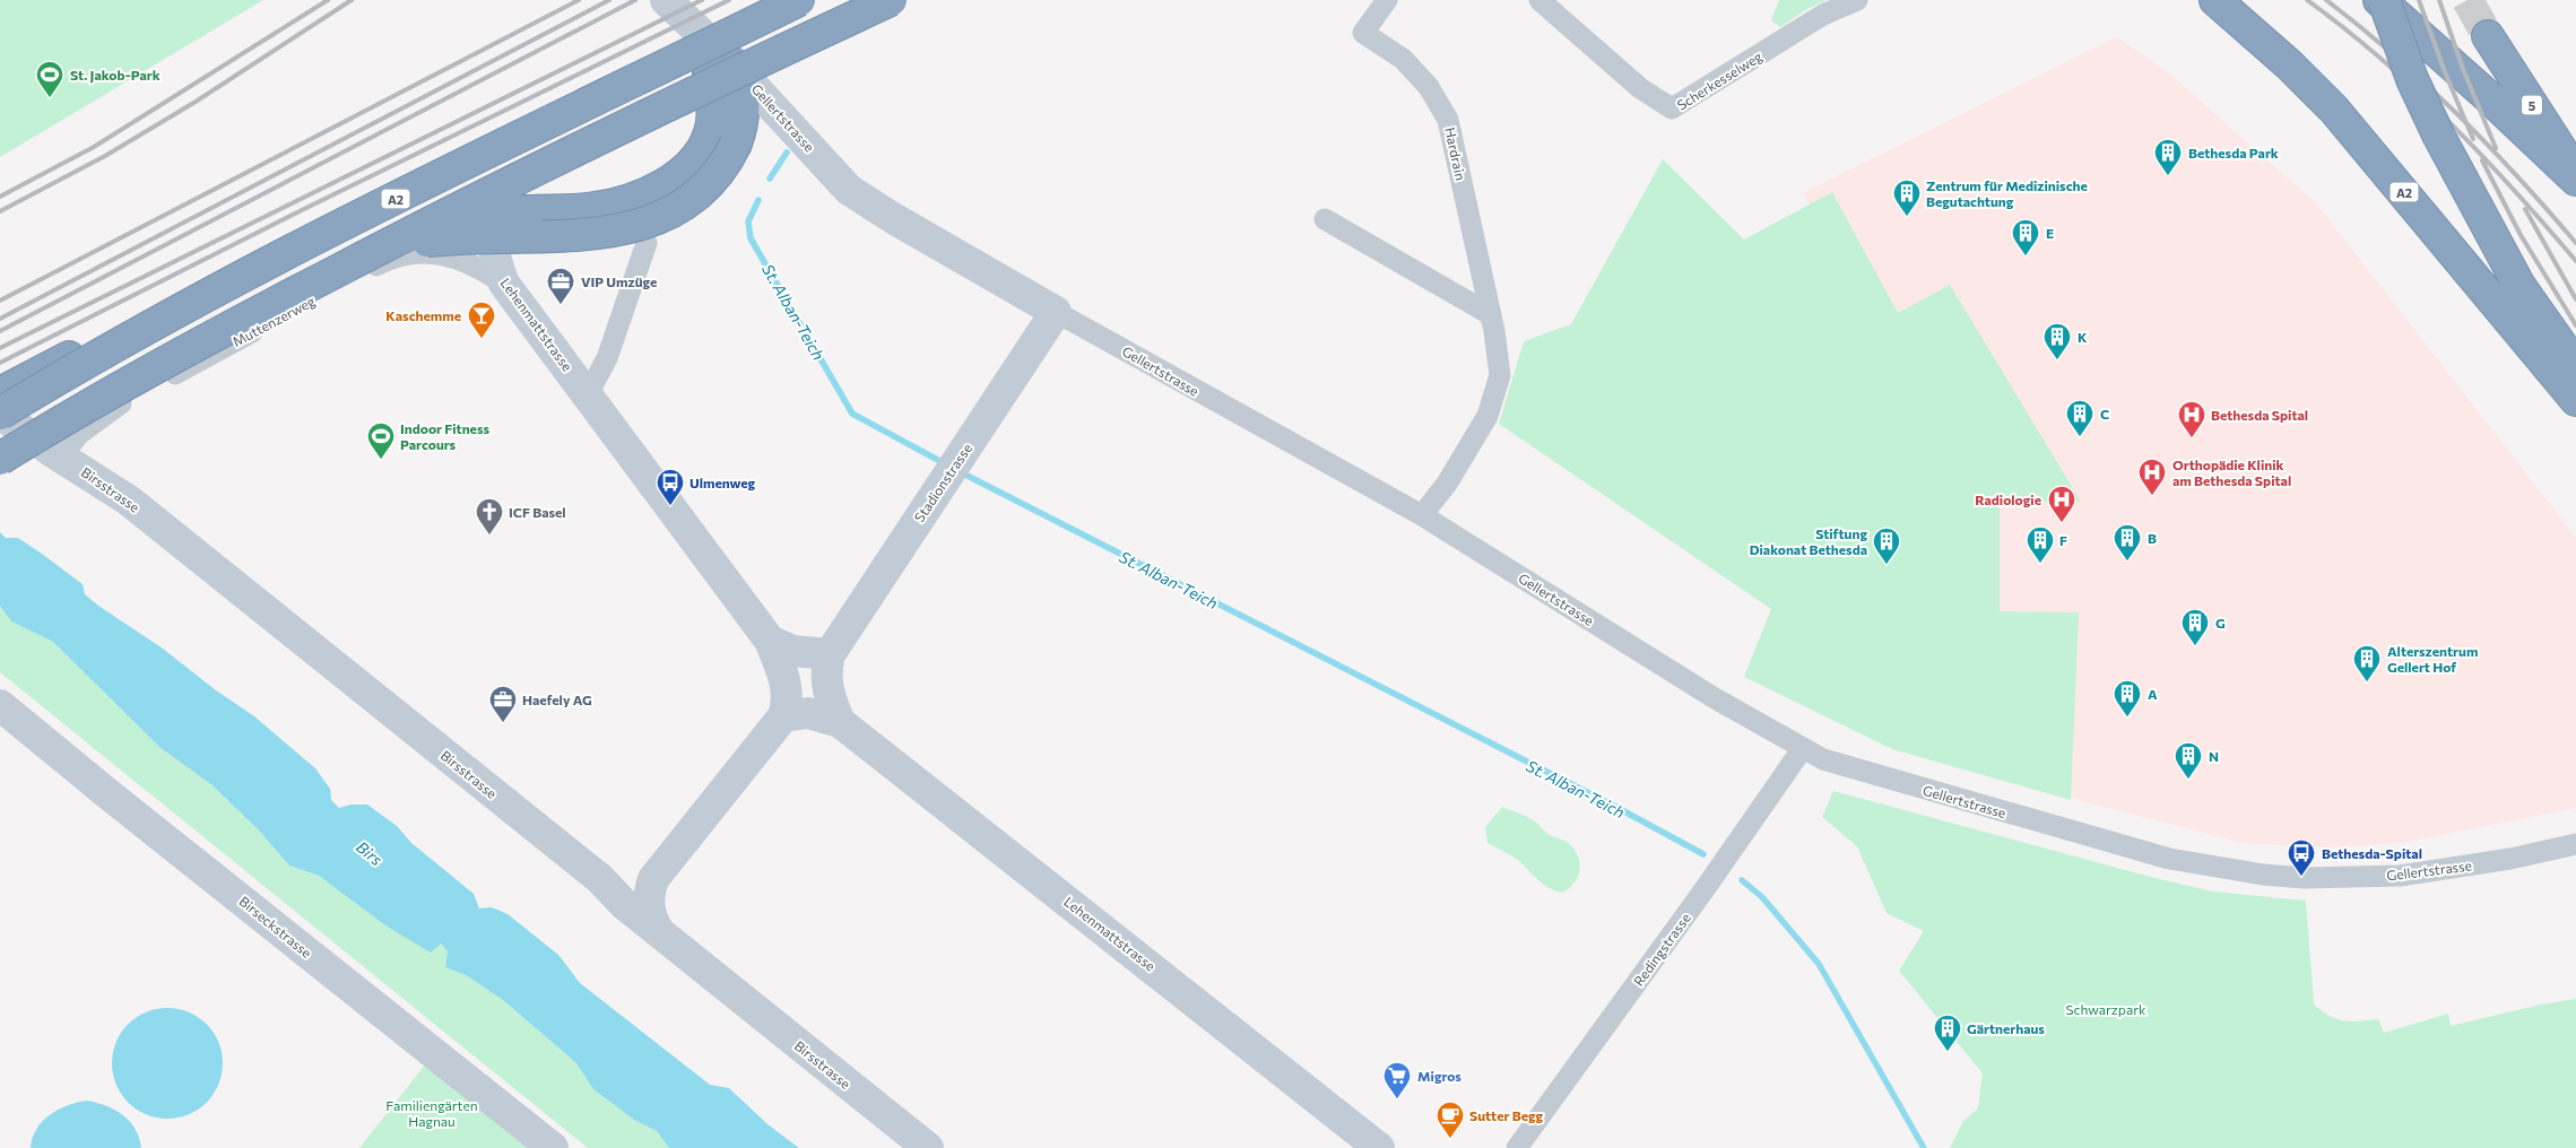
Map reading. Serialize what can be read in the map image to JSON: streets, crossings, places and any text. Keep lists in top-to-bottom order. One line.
{"streets":{"highway":["5","A2"],"street":["Scherkesselweg","Gellertstrasse","Hardrain","Muttenzerweg","Lehenmattstrasse","Stadionstrasse","Birsstrasse","Birseckstrasse","Redingstrasse"]},"crossings":[["Gellertstrasse","Hardrain"],["Gellertstrasse","Lehenmattstrasse"],["Gellertstrasse","Stadionstrasse"],["Gellertstrasse","Redingstrasse"],["A2","Birsstrasse"],["Muttenzerweg","Lehenmattstrasse"],["Muttenzerweg","Birsstrasse"]],"water":["St. Alban-Teich","Birs"],"parks":["Schwarzpark","Familiengärten Hagnau"],"places":{"sports":["St. Jakob-Park","Indoor Fitness Parcours"],"building":["Bethesda Park","Zentrum für Medizinische Begutachtung","E","K","C","B","F","Stiftung Diakonat Bethesda","G","Alterszentrum Gellert Hof","A","N","Gärtnerhaus"],"office":["VIP Umzüge","Haefely AG"],"bar":["Kaschemme"],"hospital":["Bethesda Spital","Orthopädie Klinik am Bethesda Spital","Radiologie"],"bus stop":["Ulmenweg","Bethesda-Spital"],"church":["ICF Basel"],"supermarket":["Migros"],"cafe":["Sutter Begg"]}}
